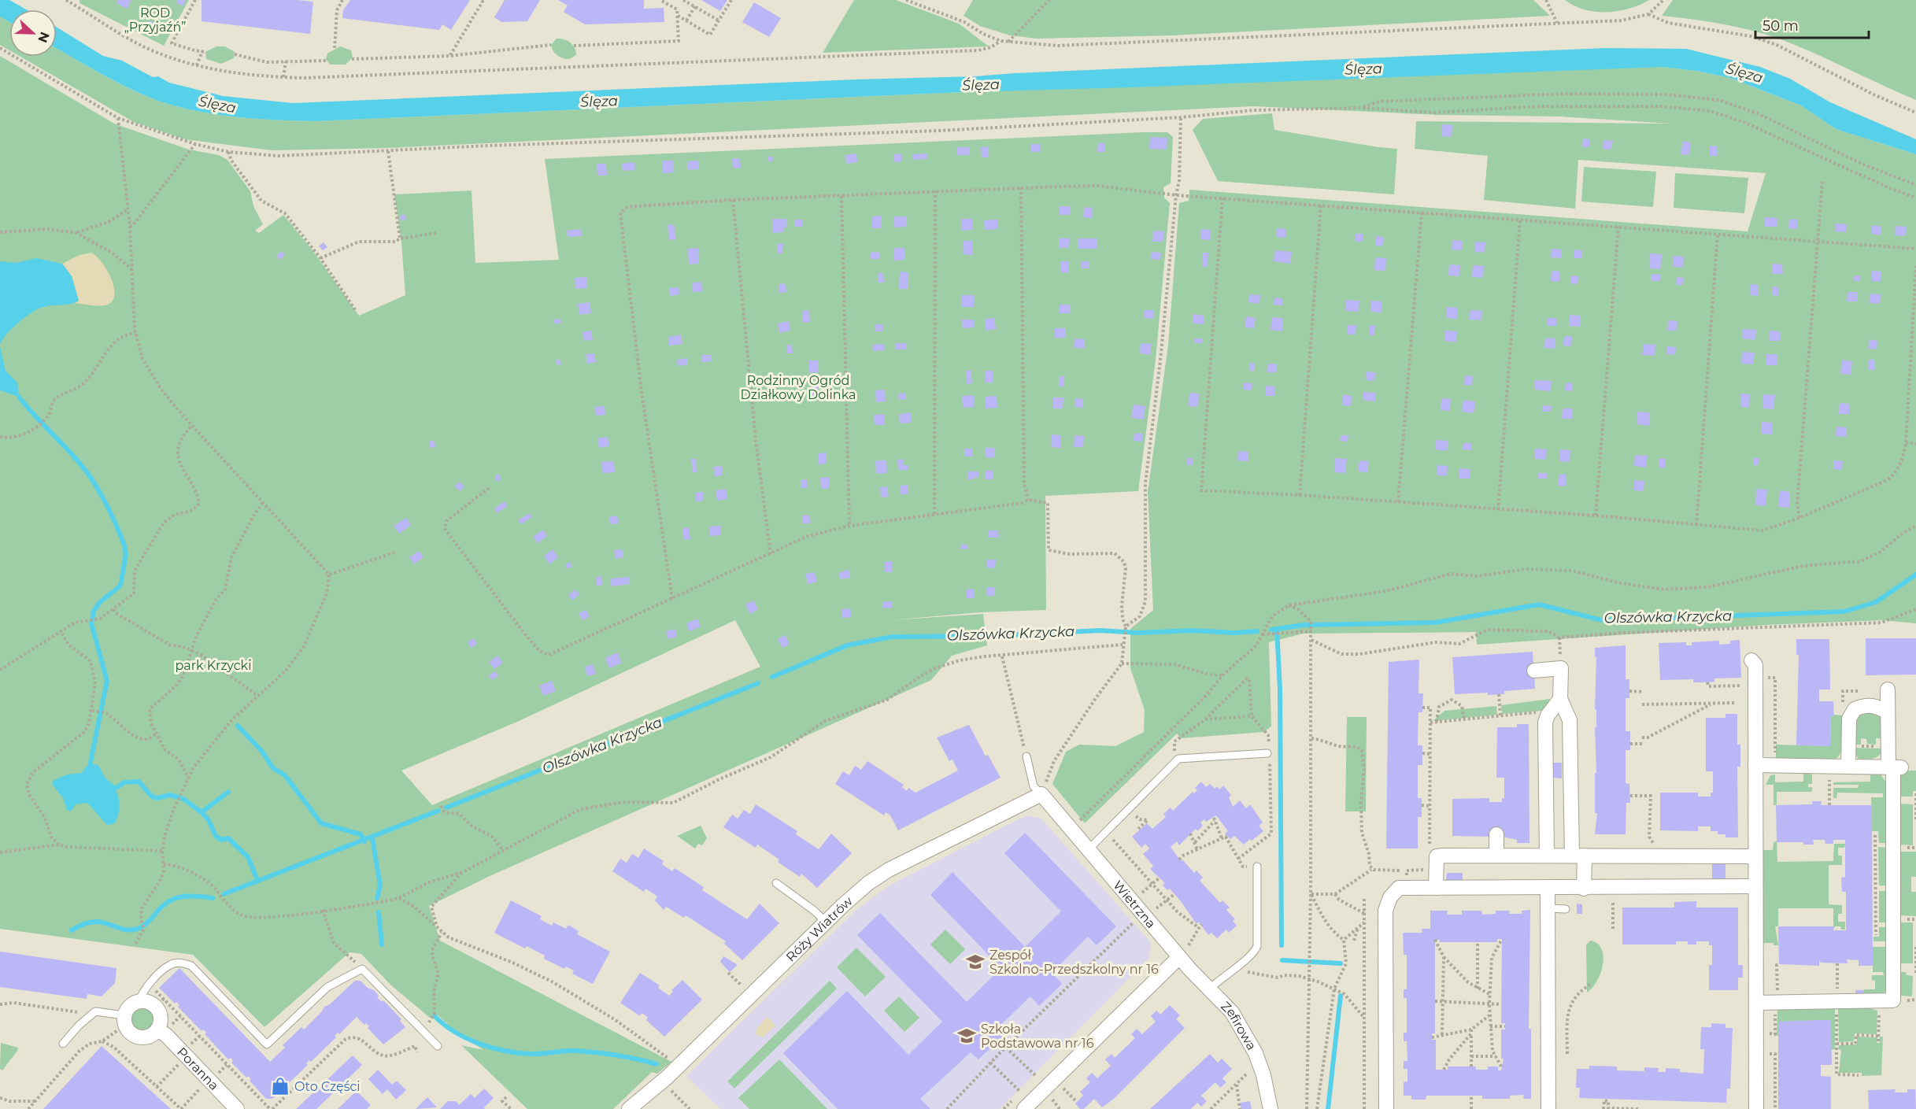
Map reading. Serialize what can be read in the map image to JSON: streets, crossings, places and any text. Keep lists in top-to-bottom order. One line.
{"streets":{"street":["Wietrzna","Róży Wiatrów","Zefirowa","Poranna"]},"crossings":[["Wietrzna","Róży Wiatrów"],["Wietrzna","Zefirowa"]],"water":["Ślęza","Olszówka Krzycka"],"parks":["ROD „Przyjaźń”","Rodzinny Ogród Działkowy Dolinka","park Krzycki"],"places":{"school or university":["Zespół Szkolno-Przedszkolny nr 16","Szkoła Podstawowa nr 16"],"shop":["Oto Części"]},"scale_bar":"50 m","north":"right"}
